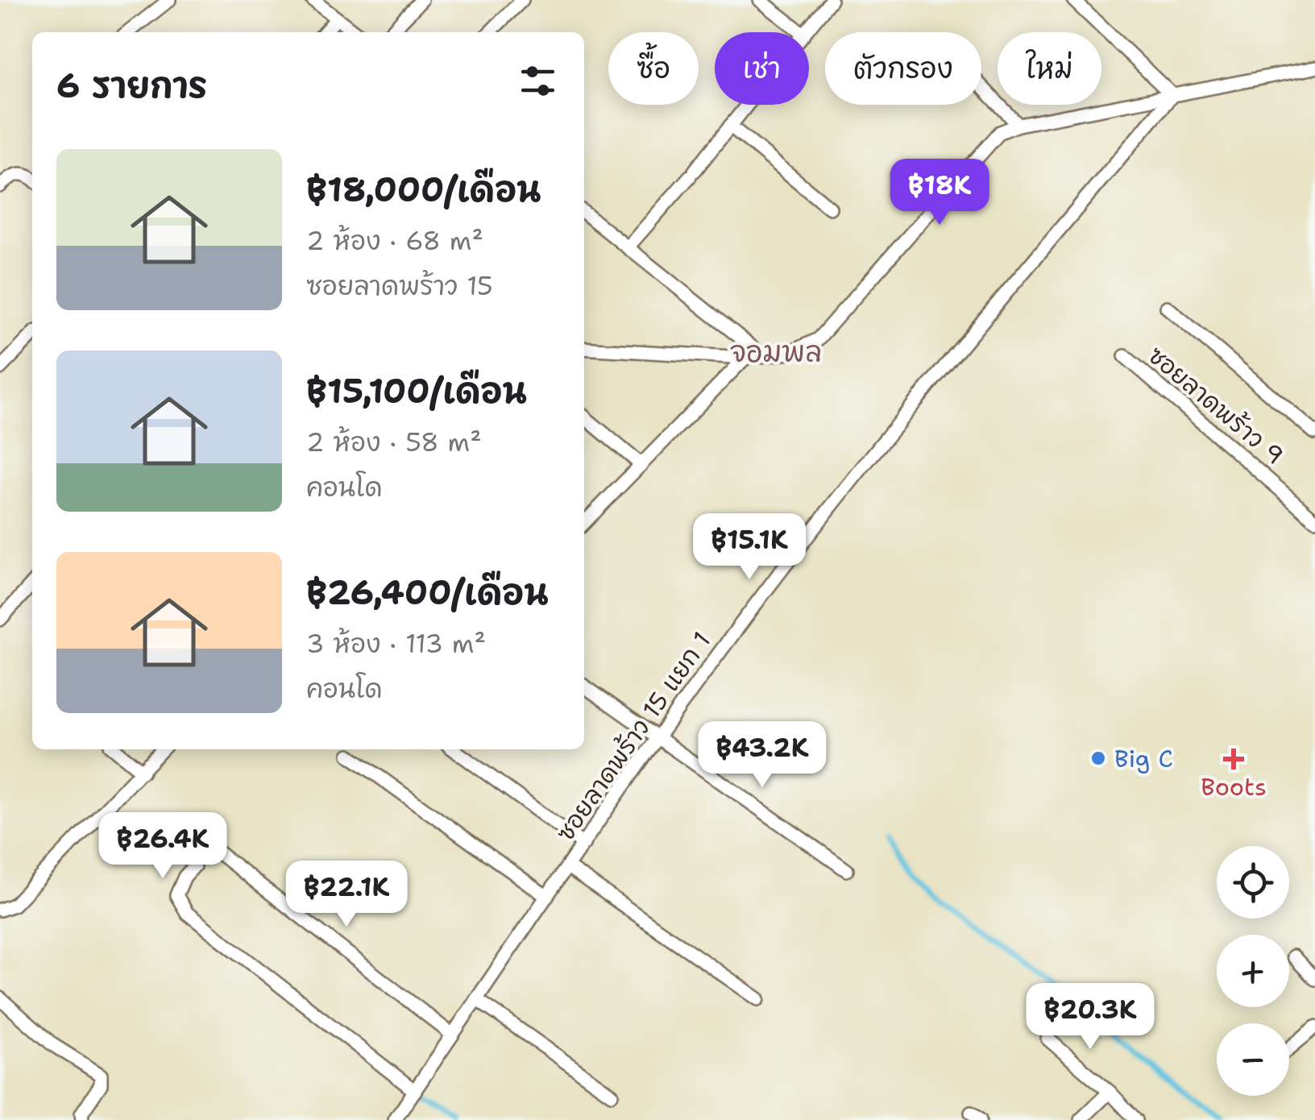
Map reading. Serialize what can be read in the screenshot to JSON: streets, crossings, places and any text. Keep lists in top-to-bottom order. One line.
{"streets":{"street":["ซอยลาดพร้าว 9","ซอยลาดพร้าว 15 แยก 1"]},"districts":["จอมพล"],"places":{"other":["Big C"],"health":["Boots"]},"page":{"chip":["ซื้อ","เช่า","ตัวกรอง","ใหม่"],"heading":"6 รายการ","list":[{"name":"฿18,000/เดือน","note":"2 ห้อง · 68 m² · ซอยลาดพร้าว 15"},{"name":"฿15,100/เดือน","note":"2 ห้อง · 58 m² · คอนโด"},{"name":"฿26,400/เดือน","note":"3 ห้อง · 113 m² · คอนโด"}],"price":["฿18K","฿15.1K","฿43.2K","฿26.4K","฿22.1K","฿20.3K"],"map_buttons":["+","−"]}}
